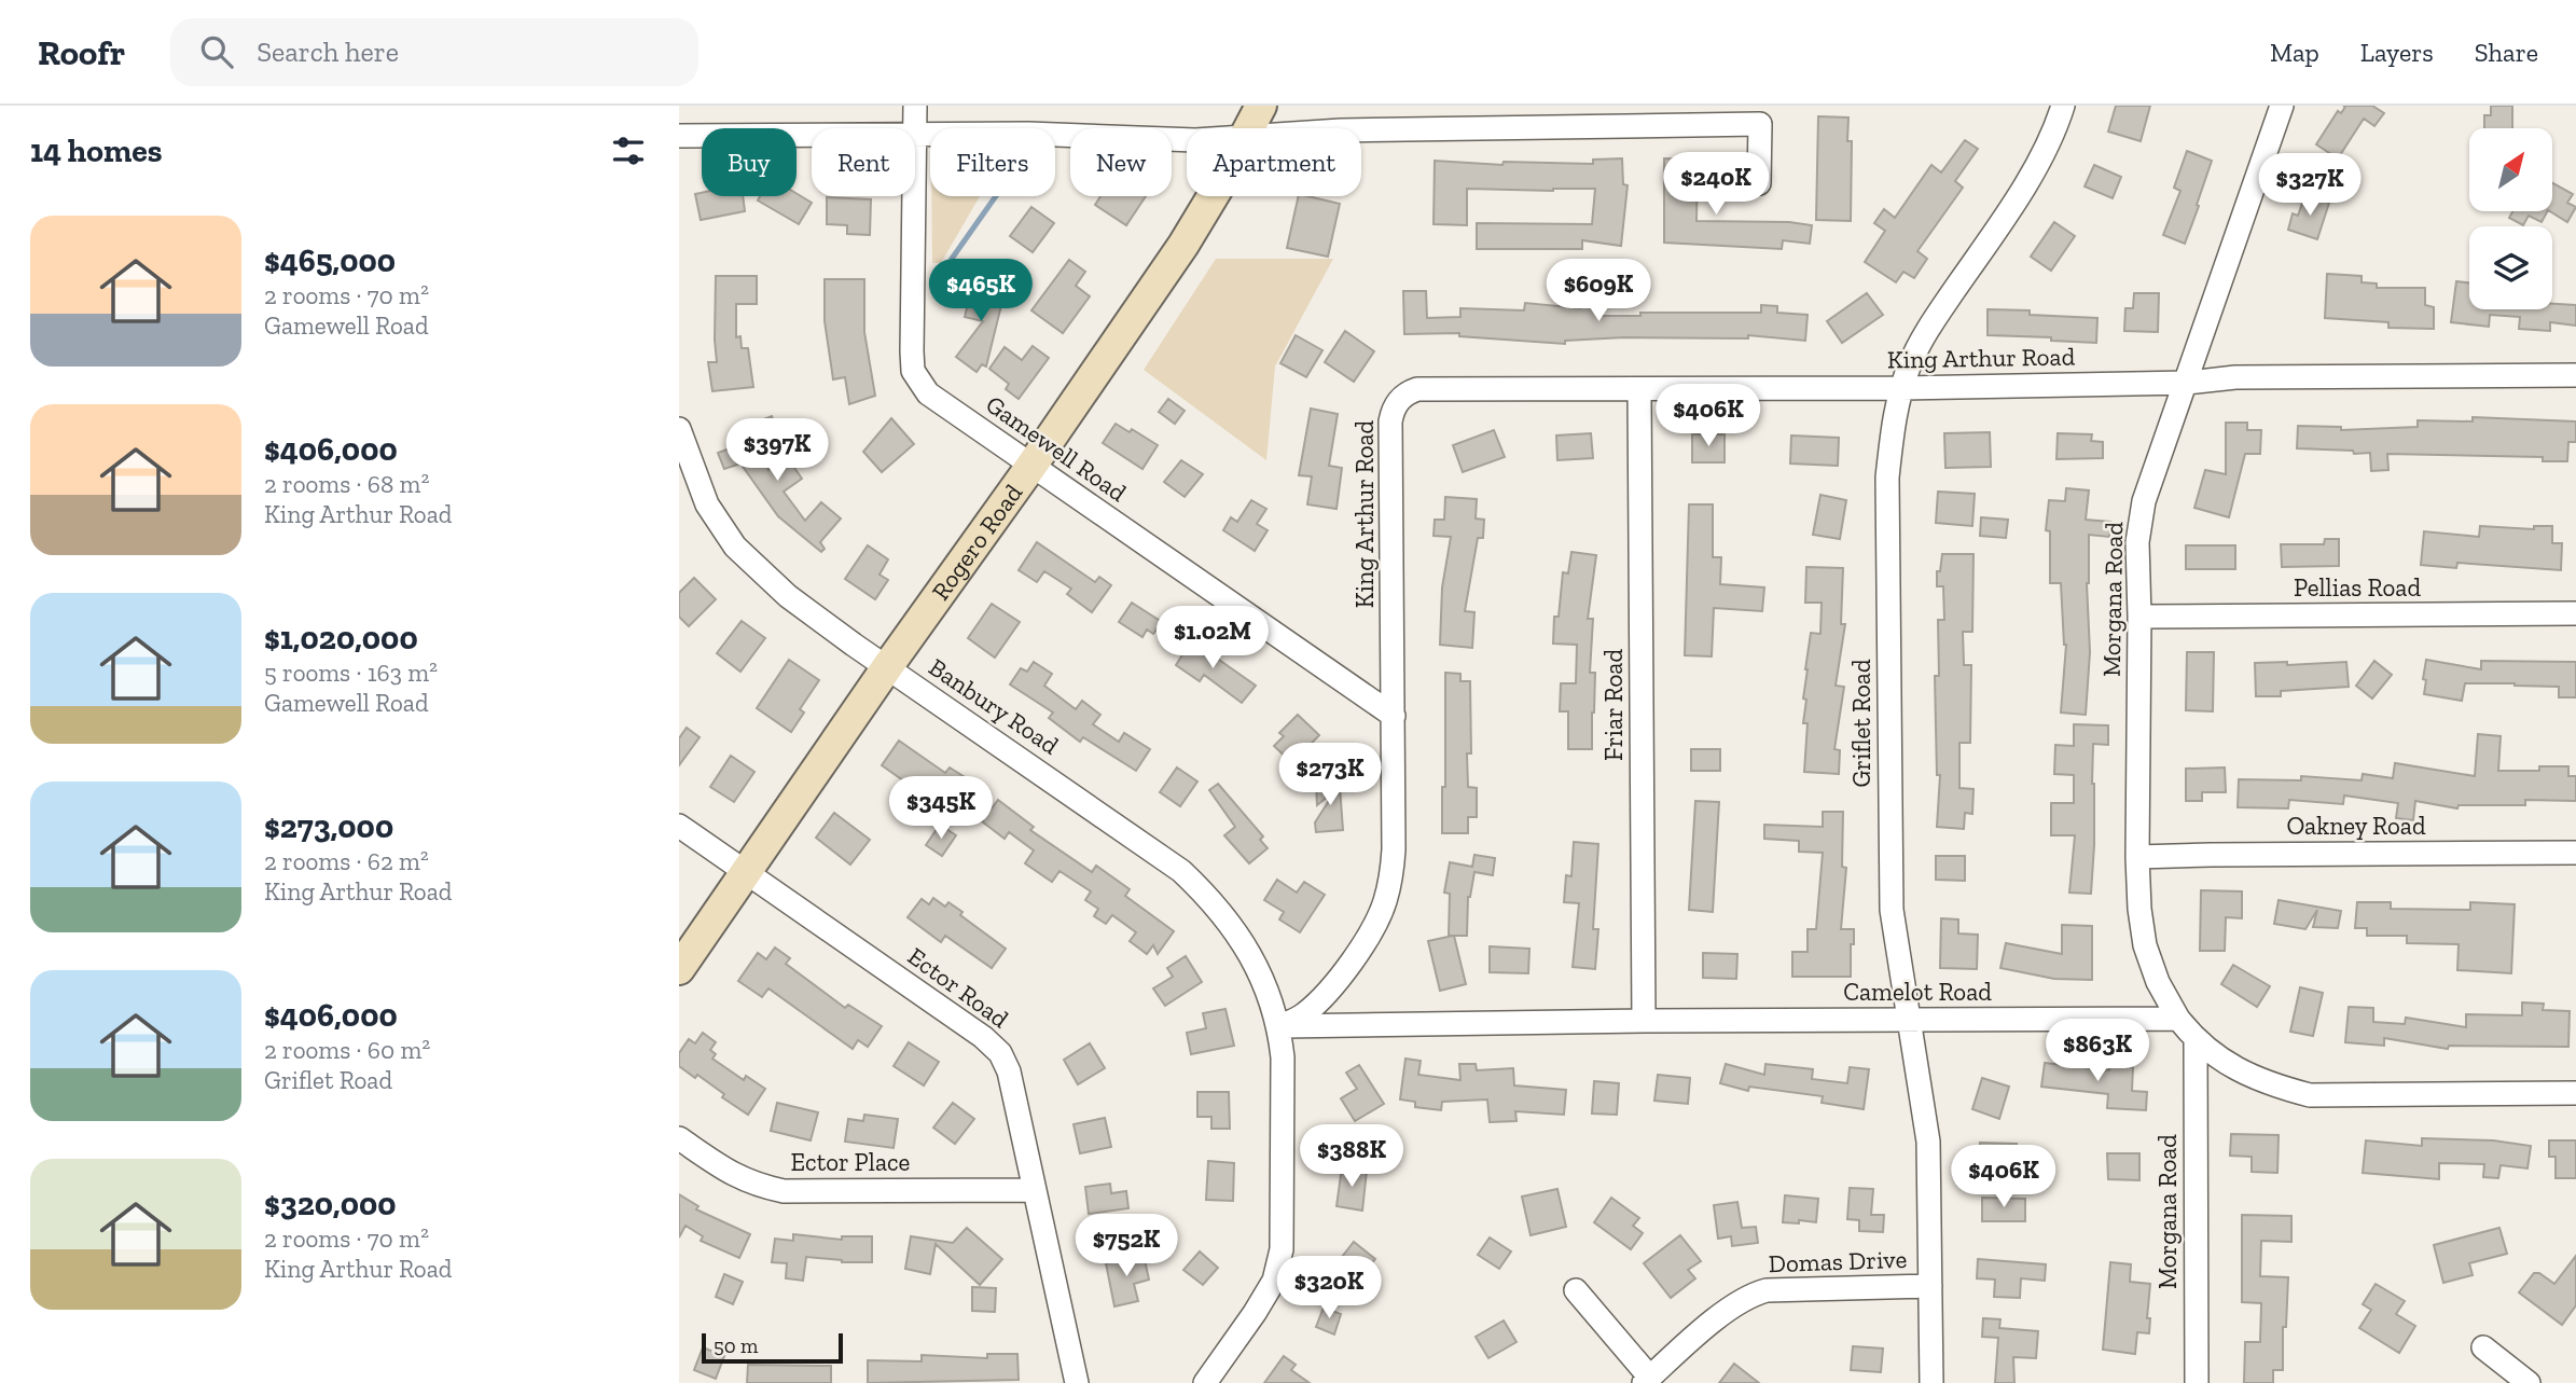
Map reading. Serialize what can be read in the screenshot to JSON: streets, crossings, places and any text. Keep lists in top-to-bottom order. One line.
{"streets":{"main road":["Rogero Road"],"street":["King Arthur Road","Gamewell Road","Pellias Road","Morgana Road","Friar Road","Banbury Road","Griflet Road","Oakney Road","Ector Road","Camelot Road","Ector Place","Domas Drive"]},"crossings":[["King Arthur Road","Gamewell Road"],["King Arthur Road","Morgana Road"],["King Arthur Road","Friar Road"],["King Arthur Road","Banbury Road"],["King Arthur Road","Griflet Road"],["King Arthur Road","Camelot Road"],["Gamewell Road","Rogero Road"],["Rogero Road","Banbury Road"],["Rogero Road","Ector Road"],["Pellias Road","Morgana Road"],["Morgana Road","Oakney Road"],["Morgana Road","Camelot Road"],["Friar Road","Camelot Road"],["Banbury Road","Camelot Road"],["Griflet Road","Camelot Road"],["Griflet Road","Domas Drive"],["Ector Road","Ector Place"]],"scale_bar":"50 m","north":"top right","page":{"header":"Roofr","search":"Search here","nav":["Map","Layers","Share"],"heading":"14 homes","chip":["Buy","Rent","Filters","New","Apartment"],"price":["$240K","$327K","$465K","$609K","$406K","$397K","$1.02M","$273K","$345K","$863K","$388K","$406K","$752K","$320K"],"list":[{"name":"$465,000","note":"2 rooms · 70 m² · Gamewell Road"},{"name":"$406,000","note":"2 rooms · 68 m² · King Arthur Road"},{"name":"$1,020,000","note":"5 rooms · 163 m² · Gamewell Road"},{"name":"$273,000","note":"2 rooms · 62 m² · King Arthur Road"},{"name":"$406,000","note":"2 rooms · 60 m² · Griflet Road"},{"name":"$320,000","note":"2 rooms · 70 m² · King Arthur Road"}],"scale":"50 m"}}
